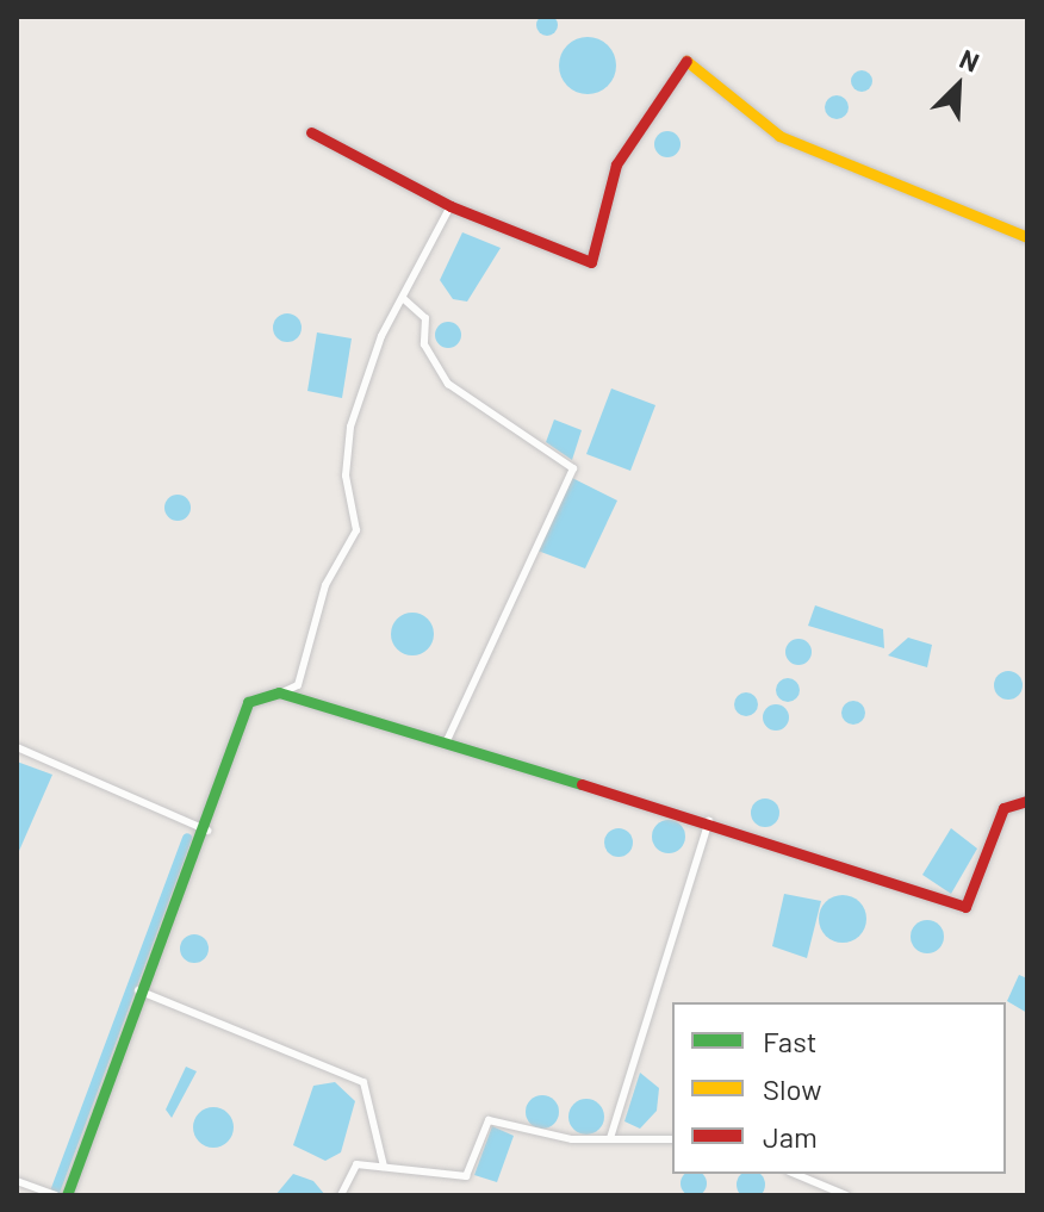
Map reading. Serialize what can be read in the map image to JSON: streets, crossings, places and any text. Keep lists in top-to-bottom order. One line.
{"legend":["Fast","Slow","Jam"],"north":"top right"}
